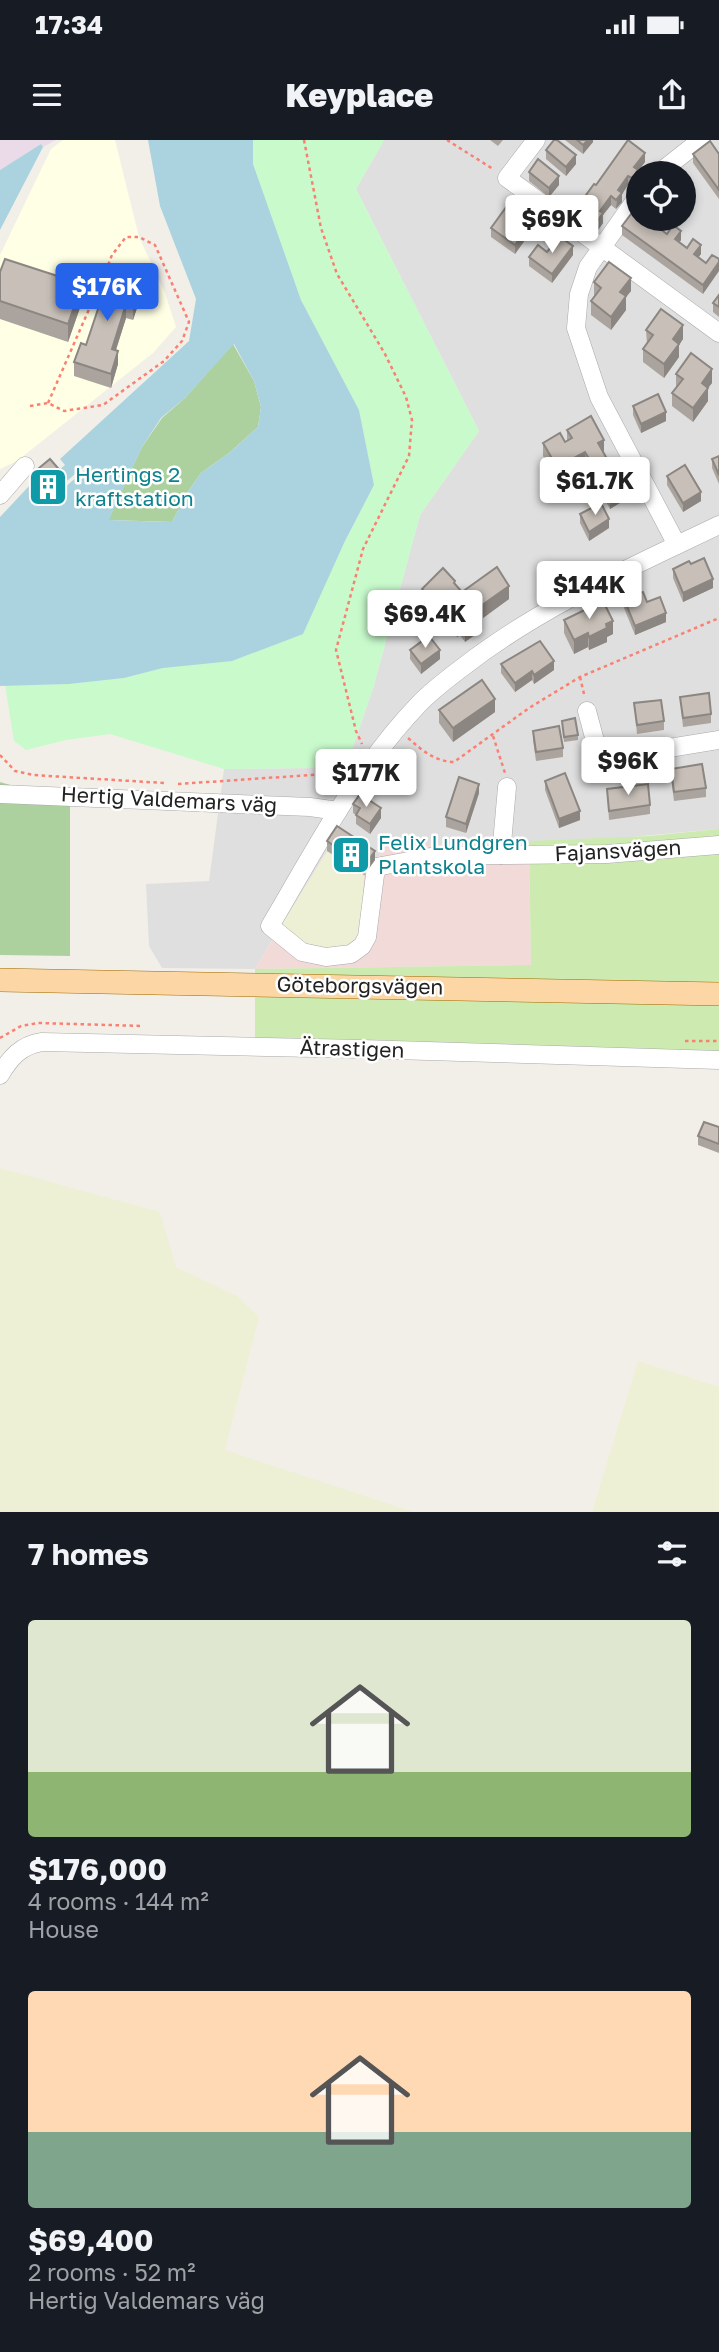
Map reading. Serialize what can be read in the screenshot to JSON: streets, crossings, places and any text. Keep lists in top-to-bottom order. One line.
{"streets":{"main road":["Göteborgsvägen"],"street":["Hertig Valdemars väg","Fajansvägen","Ätrastigen"]},"crossings":[["Hertig Valdemars väg","Fajansvägen"]],"places":{"building":["Hertings 2 kraftstation","Felix Lundgren Plantskola"]},"page":{"status":"17:34","header":"Keyplace","price":["$69K","$176K","$61.7K","$144K","$69.4K","$96K","$177K"],"heading":"7 homes","list":[{"name":"$176,000","note":"4 rooms · 144 m² · House"},{"name":"$69,400","note":"2 rooms · 52 m² · Hertig Valdemars väg"}]}}
